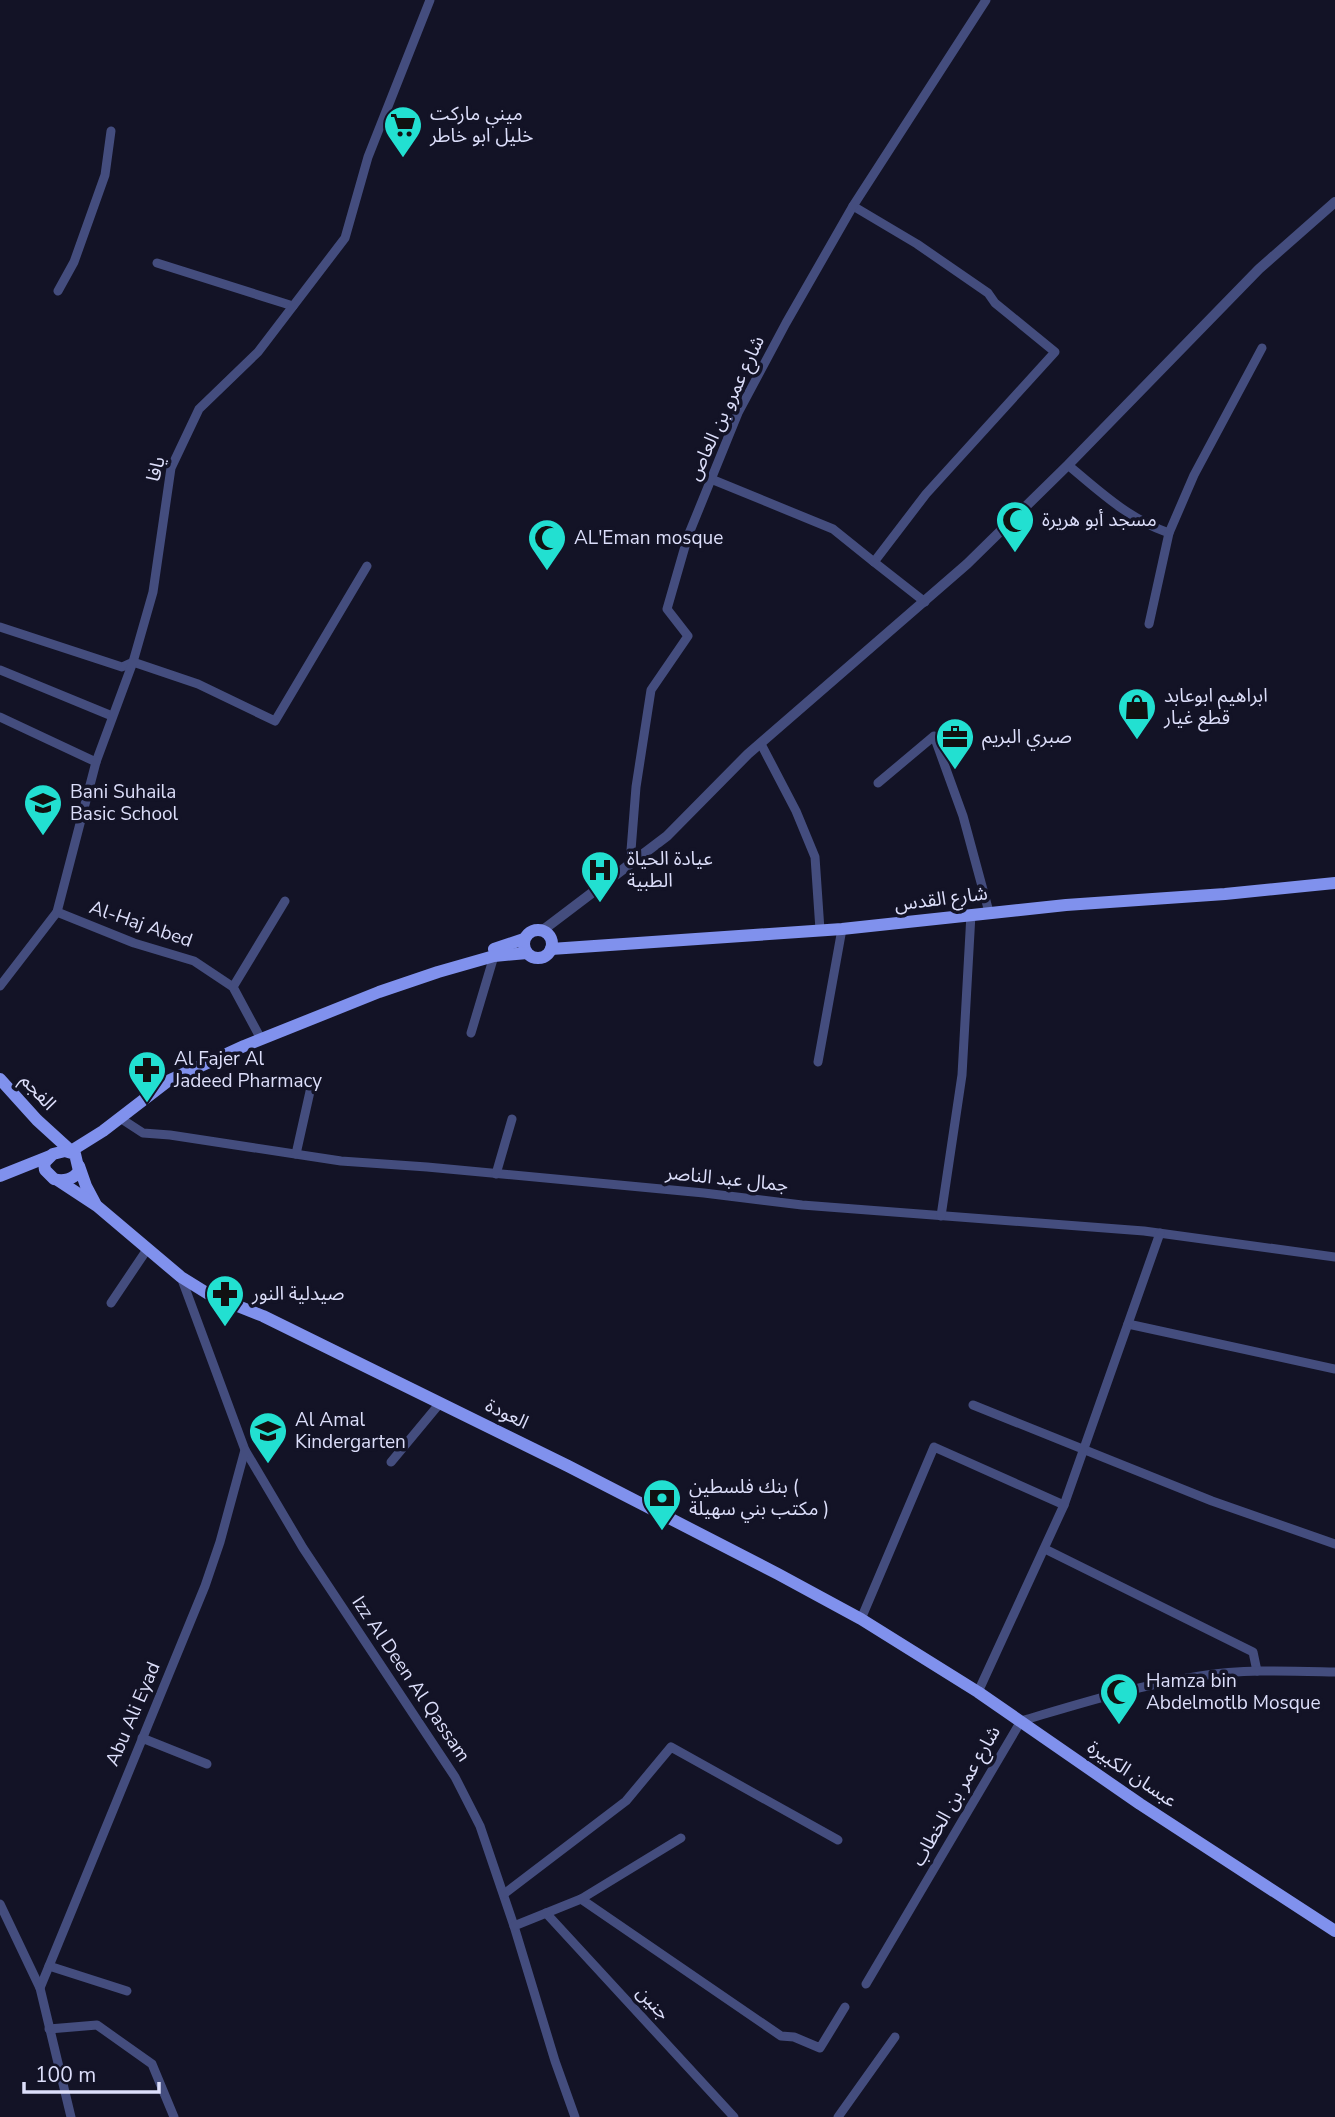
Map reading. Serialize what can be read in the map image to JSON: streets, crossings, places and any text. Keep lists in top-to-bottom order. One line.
{"streets":{"main road":["شارع القدس","الفجم","العودة","عبسان الكبيرة"],"street":["شارع عمرو بن العاص","يافا","Al-Haj Abed","جمال عبد الناصر","Izz Al Deen Al Qassam","Abu Ali Eyad","شارع عمر بن الخطاب","جنين"]},"crossings":[["يافا","Al-Haj Abed"],["الفجم","العودة"],["العودة","Izz Al Deen Al Qassam"],["العودة","عبسان الكبيرة"],["Izz Al Deen Al Qassam","Abu Ali Eyad"],["عبسان الكبيرة","شارع عمر بن الخطاب"]],"places":{"supermarket":["ميني ماركت خليل ابو خاطر"],"mosque":["مسجد أبو هريرة","AL'Eman mosque","Hamza bin Abdelmotlb Mosque"],"shop":["ابراهيم ابوعابد قطع غيار"],"office":["صبري البريم"],"school or university":["Bani Suhaila Basic School","Al Amal Kindergarten"],"hospital":["عيادة الحياة الطبية"],"pharmacy":["Al Fajer Al Jadeed Pharmacy","صيدلية النور"],"bank":["بنك فلسطين ( مكتب بني سهيلة )"]},"scale_bar":"100 m"}
